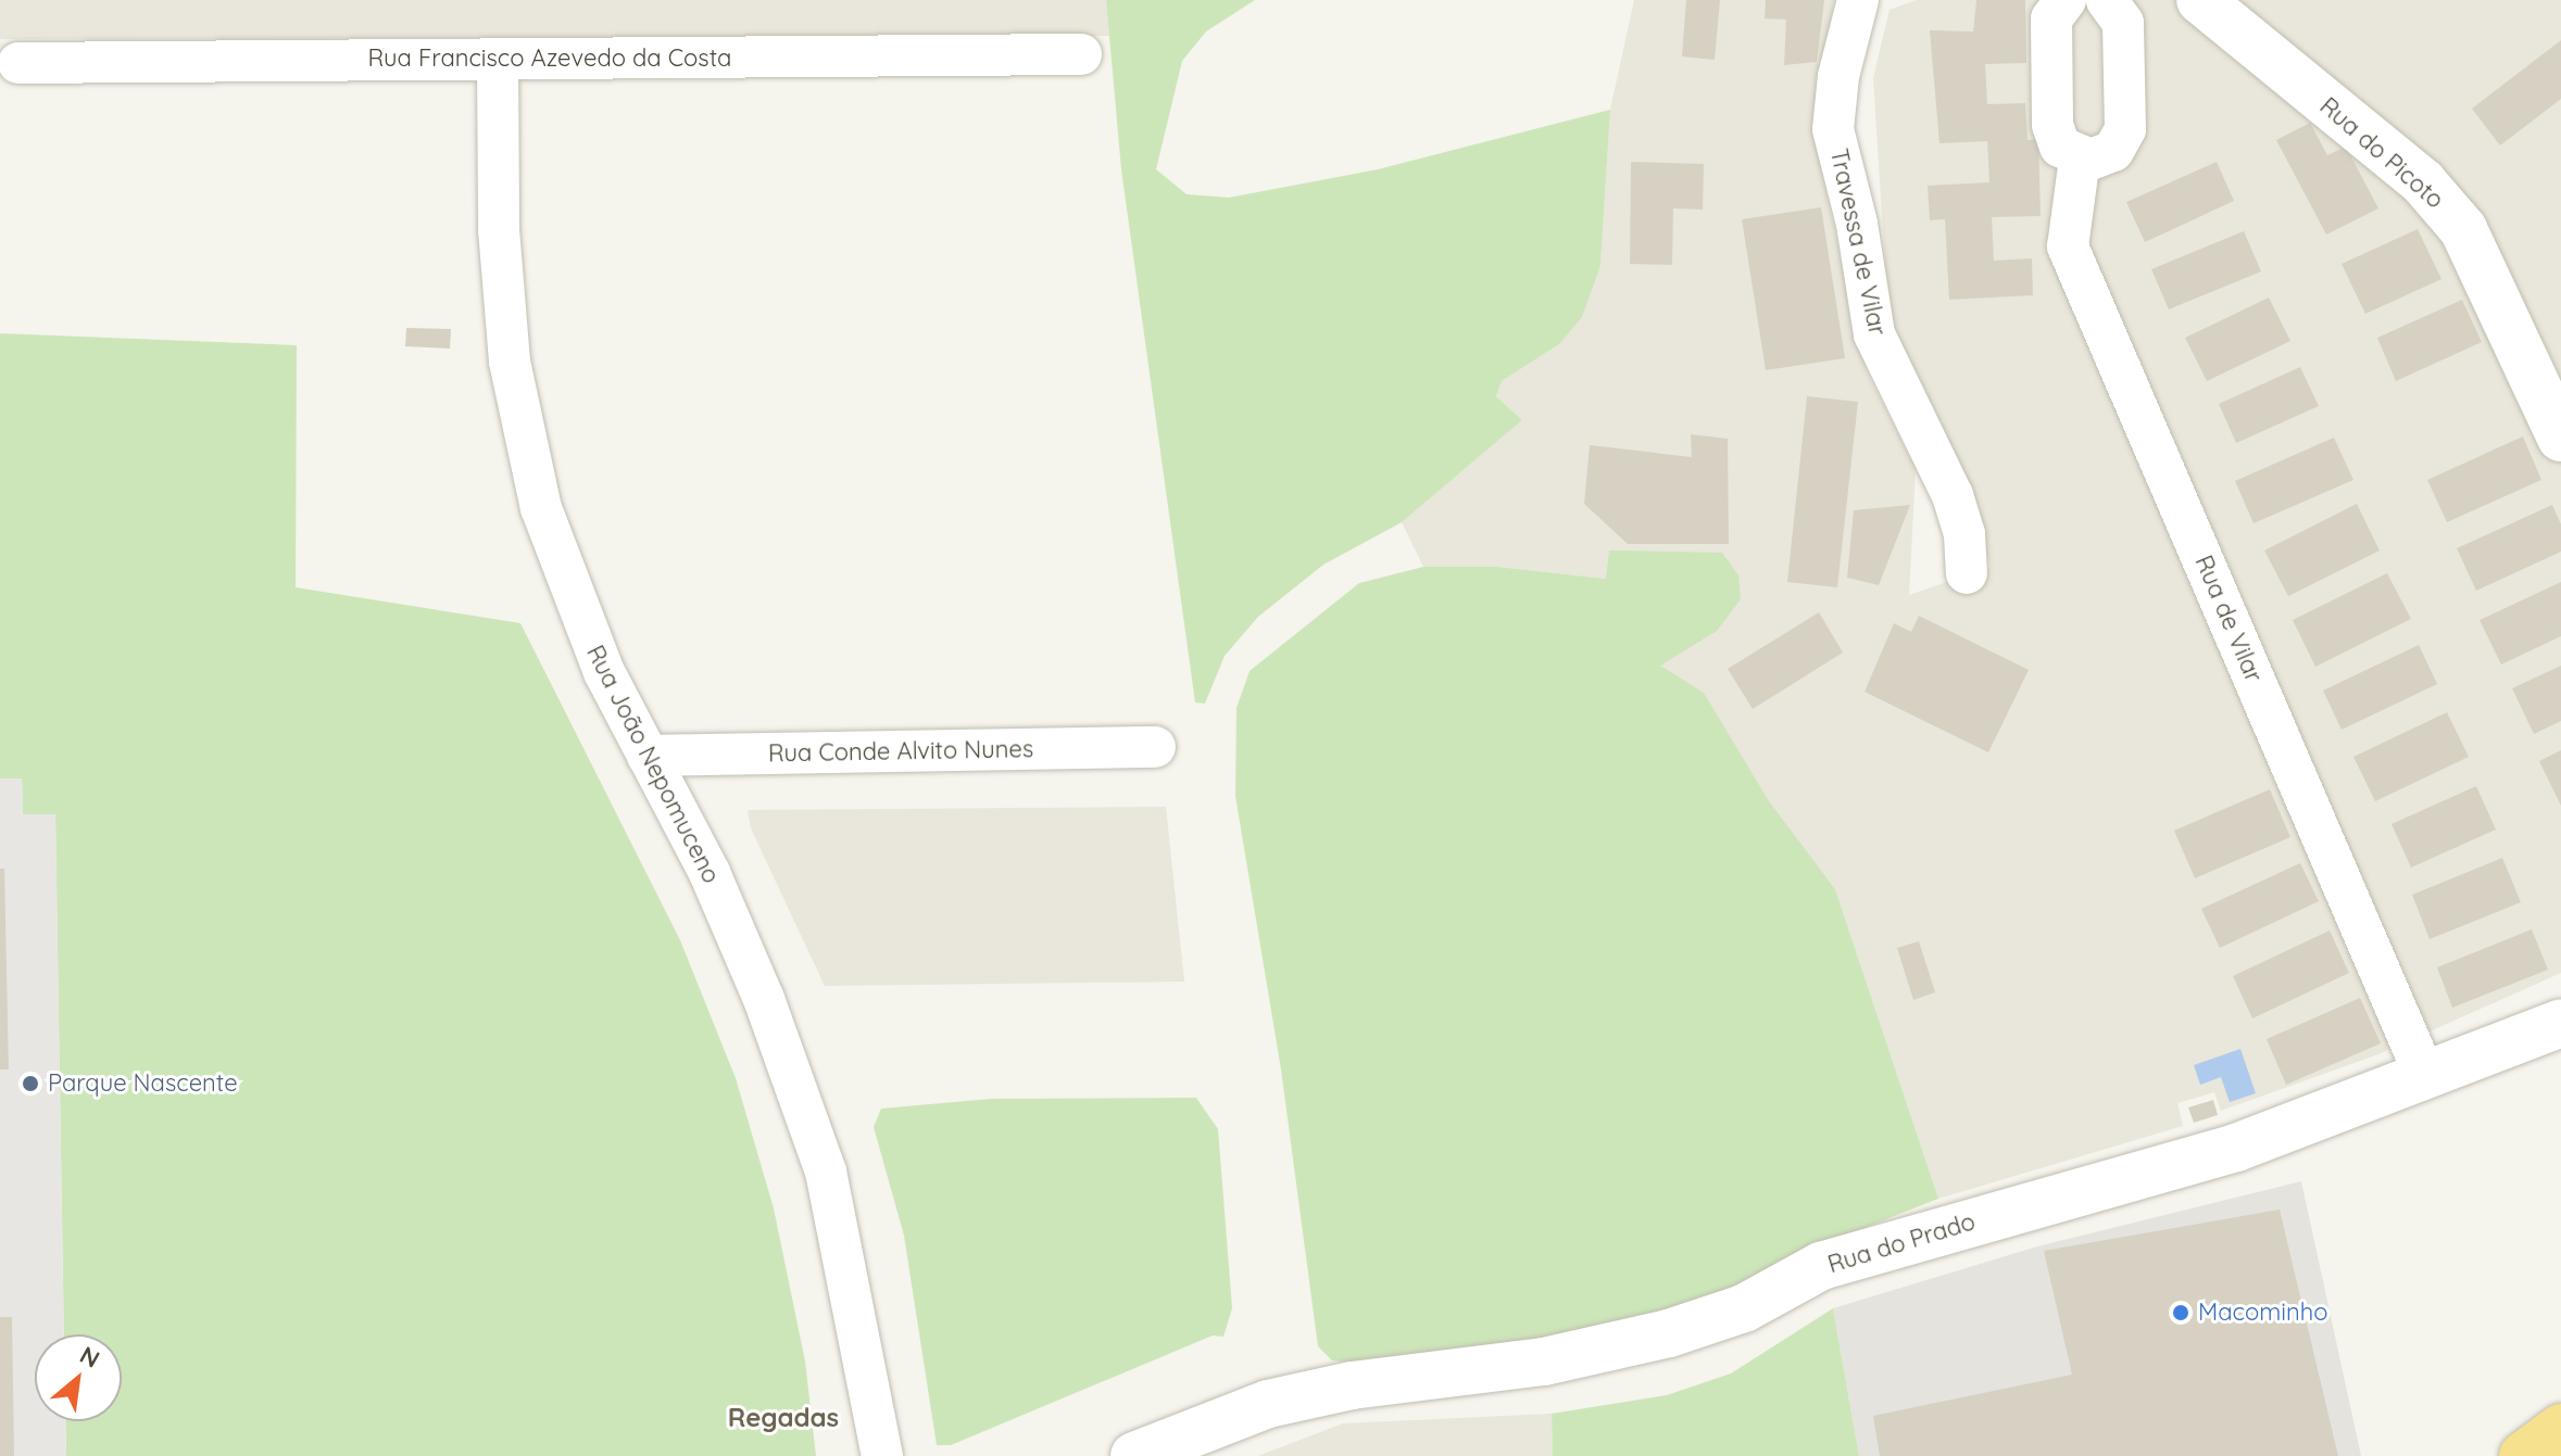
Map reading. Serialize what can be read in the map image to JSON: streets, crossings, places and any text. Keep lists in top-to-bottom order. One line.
{"streets":{"street":["Rua Francisco Azevedo da Costa","Rua do Picoto","Travessa de Vilar","Rua de Vilar","Rua Conde Alvito Nunes","Rua João Nepomuceno","Rua do Prado"]},"crossings":[["Rua Francisco Azevedo da Costa","Rua João Nepomuceno"],["Rua de Vilar","Rua do Prado"],["Rua Conde Alvito Nunes","Rua João Nepomuceno"]],"districts":["Regadas"],"places":["Parque Nascente","Macominho"],"north":"top right"}
